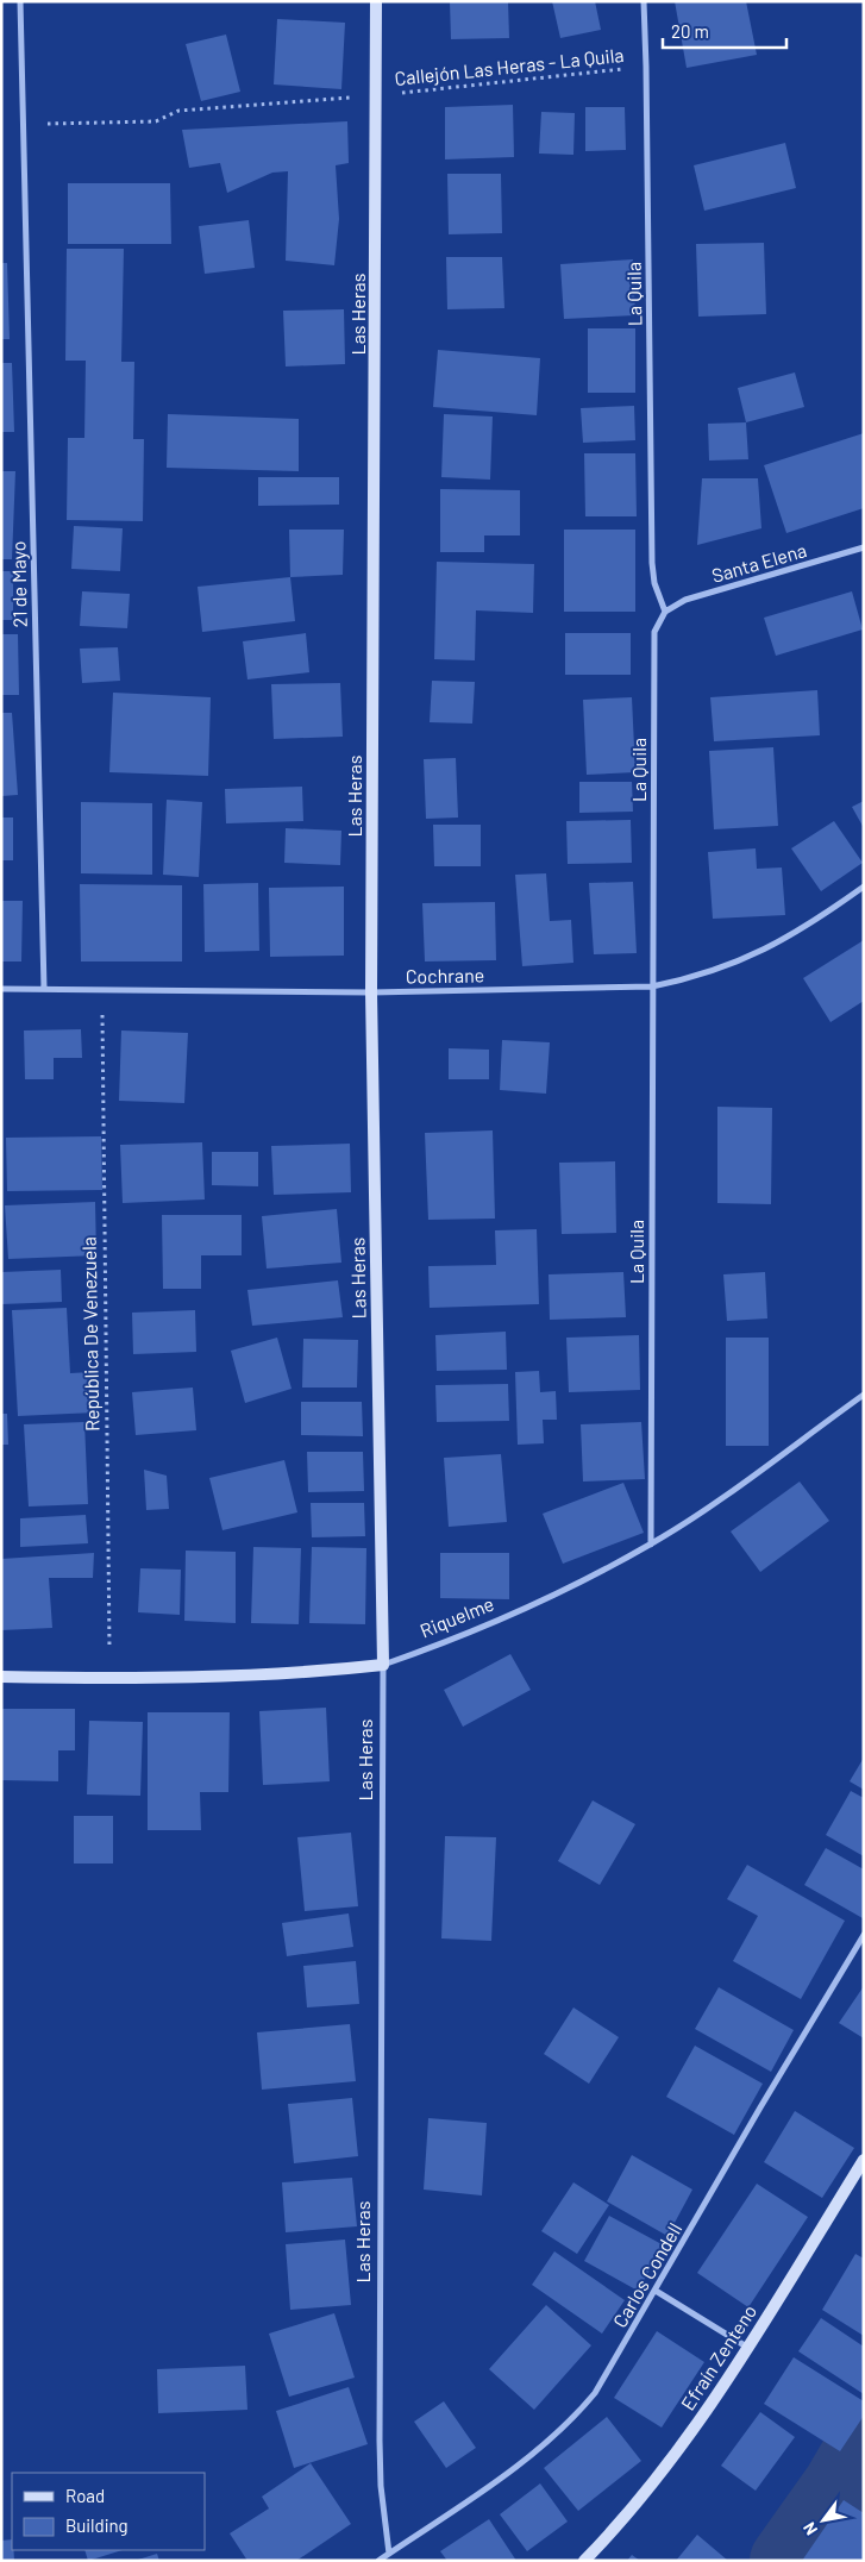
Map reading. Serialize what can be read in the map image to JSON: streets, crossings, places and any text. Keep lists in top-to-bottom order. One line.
{"streets":{"street":["La Quila","Las Heras","Santa Elena","21 de Mayo","Cochrane","Riquelme","Carlos Condell","Efraín Zenteno"],"path":["Callejón Las Heras - La Quila","República De Venezuela"]},"crossings":[["Callejón Las Heras - La Quila","La Quila"],["Callejón Las Heras - La Quila","Las Heras"],["Callejón Las Heras - La Quila","21 de Mayo"],["La Quila","Santa Elena"],["La Quila","Cochrane"],["La Quila","Riquelme"],["Las Heras","Cochrane"],["Las Heras","Riquelme"],["Las Heras","Carlos Condell"],["21 de Mayo","Cochrane"],["Cochrane","República De Venezuela"],["República De Venezuela","Riquelme"]],"legend":["Road","Building"],"scale_bar":"20 m","north":"bottom left"}
